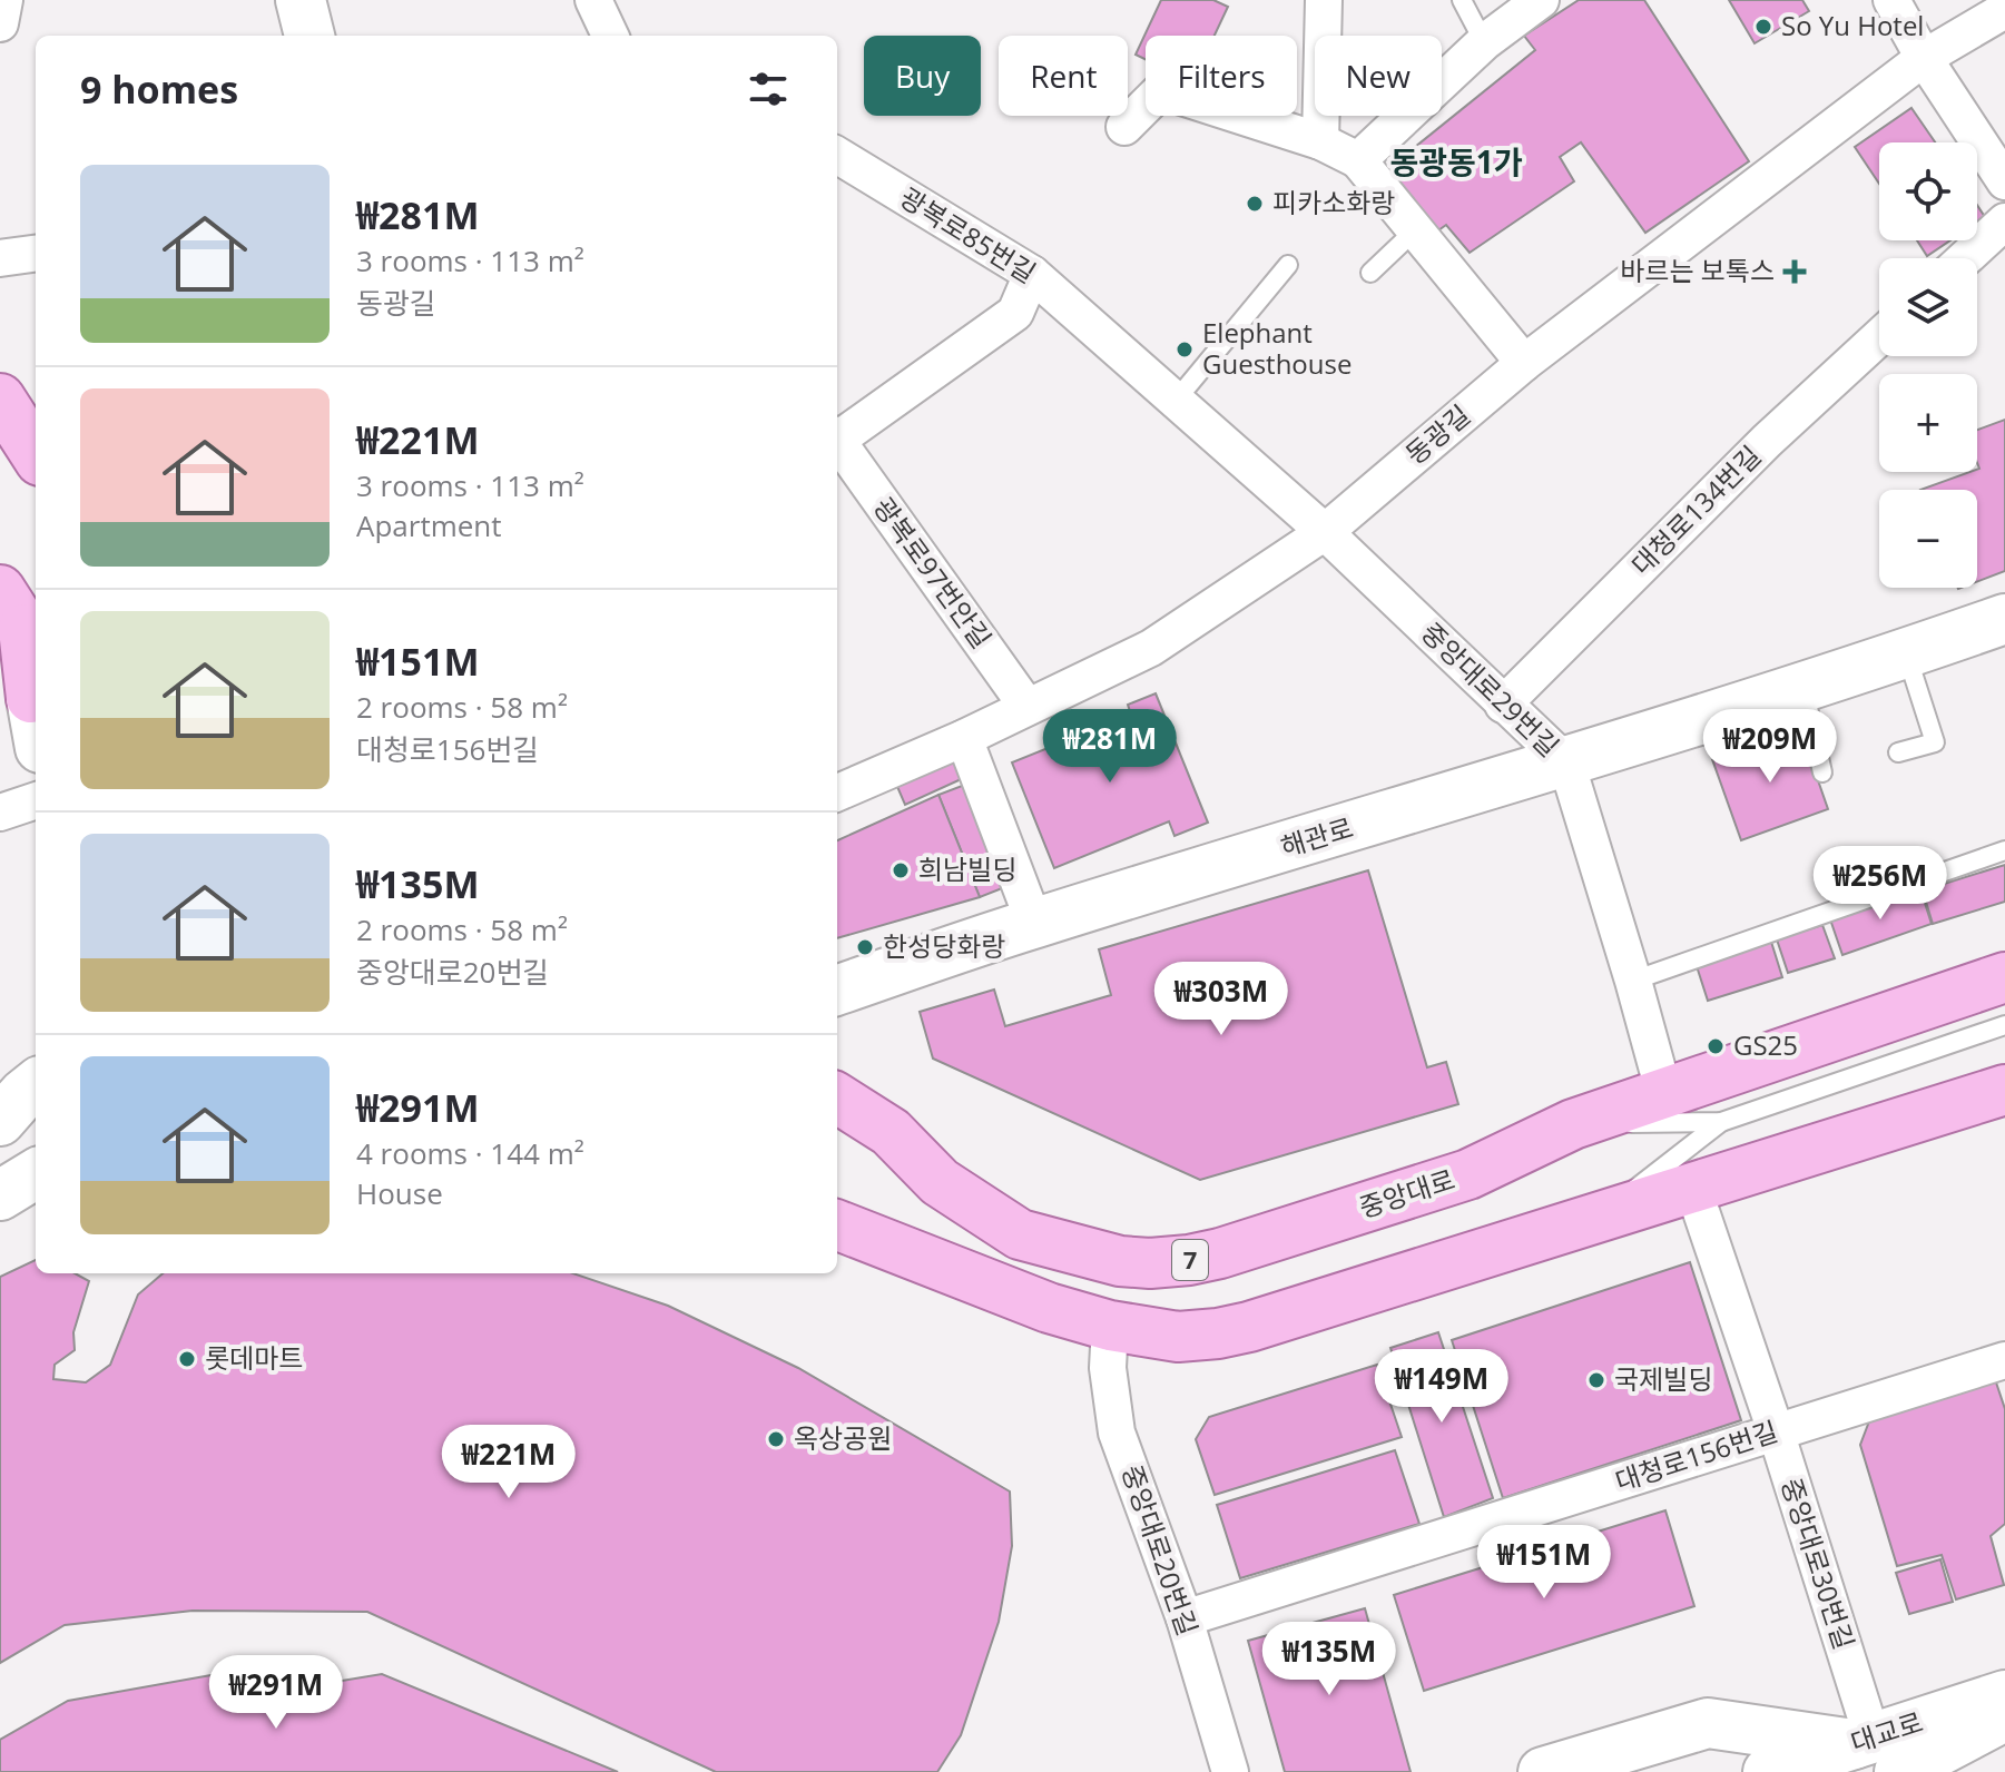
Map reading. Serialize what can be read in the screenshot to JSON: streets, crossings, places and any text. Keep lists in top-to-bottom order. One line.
{"streets":{"main road":["해관로","중앙대로","7","대교로"],"street":["광복로85번길","동광길","대청로134번길","광복로97번안길","중앙대로29번길","대청로156번길","중앙대로20번길","중앙대로30번길"]},"crossings":[["광복로85번길","동광길"],["광복로85번길","광복로97번안길"],["광복로85번길","중앙대로29번길"],["동광길","광복로97번안길"],["동광길","중앙대로29번길"],["대청로134번길","중앙대로29번길"],["중앙대로29번길","해관로"],["중앙대로29번길","중앙대로"],["대청로156번길","중앙대로20번길"],["대청로156번길","중앙대로30번길"],["중앙대로30번길","대교로"]],"districts":["동광동1가"],"places":{"other":["So Yu Hotel","피카소화랑","Elephant Guesthouse","희남빌딩","한성당화랑","GS25","롯데마트","국제빌딩","옥상공원"],"health":["바르는 보톡스"]},"page":{"chip":["Buy","Rent","Filters","New"],"heading":"9 homes","map_buttons":["+","−"],"list":[{"name":"₩281M","note":"3 rooms · 113 m² · 동광길"},{"name":"₩221M","note":"3 rooms · 113 m² · Apartment"},{"name":"₩151M","note":"2 rooms · 58 m² · 대청로156번길"},{"name":"₩135M","note":"2 rooms · 58 m² · 중앙대로20번길"},{"name":"₩291M","note":"4 rooms · 144 m² · House"}],"price":["₩281M","₩209M","₩256M","₩303M","₩149M","₩221M","₩151M","₩135M","₩291M"]}}
